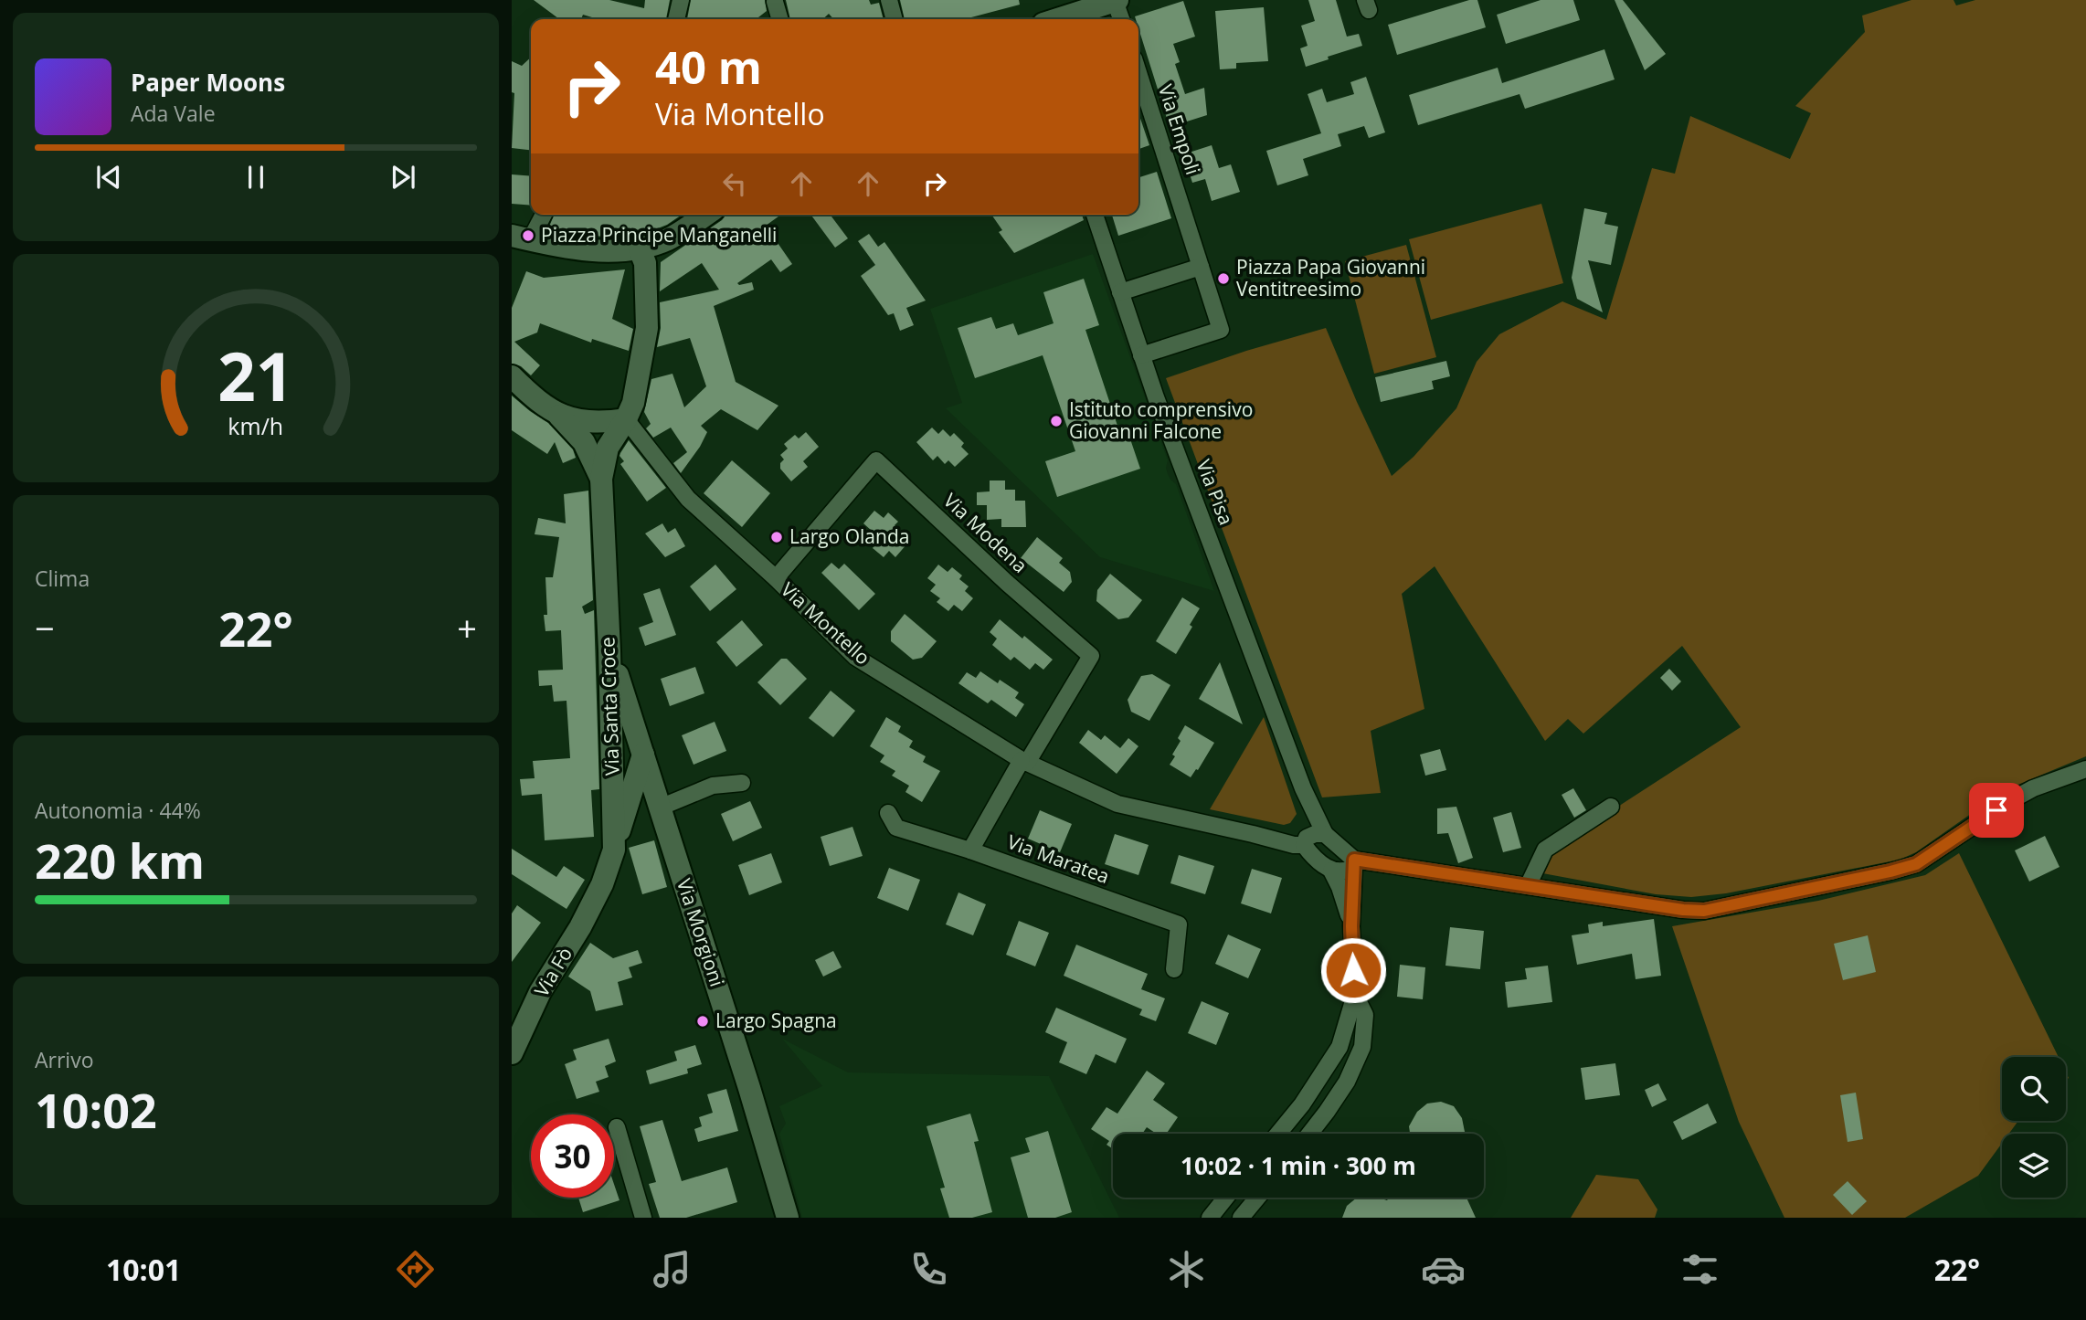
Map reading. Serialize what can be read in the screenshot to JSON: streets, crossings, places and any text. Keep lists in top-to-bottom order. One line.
{"streets":{"street":["Via Empoli","Via Pisa","Via Modena","Via Montello","Via Santa Croce","Via Maratea","Via Morgioni","Via Fò"]},"crossings":[["Via Empoli","Via Pisa"],["Via Pisa","Via Montello"],["Via Modena","Via Montello"],["Via Santa Croce","Via Morgioni"],["Via Santa Croce","Via Fò"]],"places":["Piazza Principe Manganelli","Piazza Papa Giovanni Ventitreesimo","Istituto comprensivo Giovanni Falcone","Largo Olanda","Largo Spagna"],"page":{"turn":["40 m","Via Montello"],"song":["Paper Moons","Ada Vale"],"tile":["Clima",["Autonomia · 44%","220 km"],["Arrivo","10:02"]],"heat":["−","22°","+"],"limit":"30","trip":"10:02 · 1 min · 300 m","tabs":["10:01","22°"],"gauge":["21","km/h"]}}
